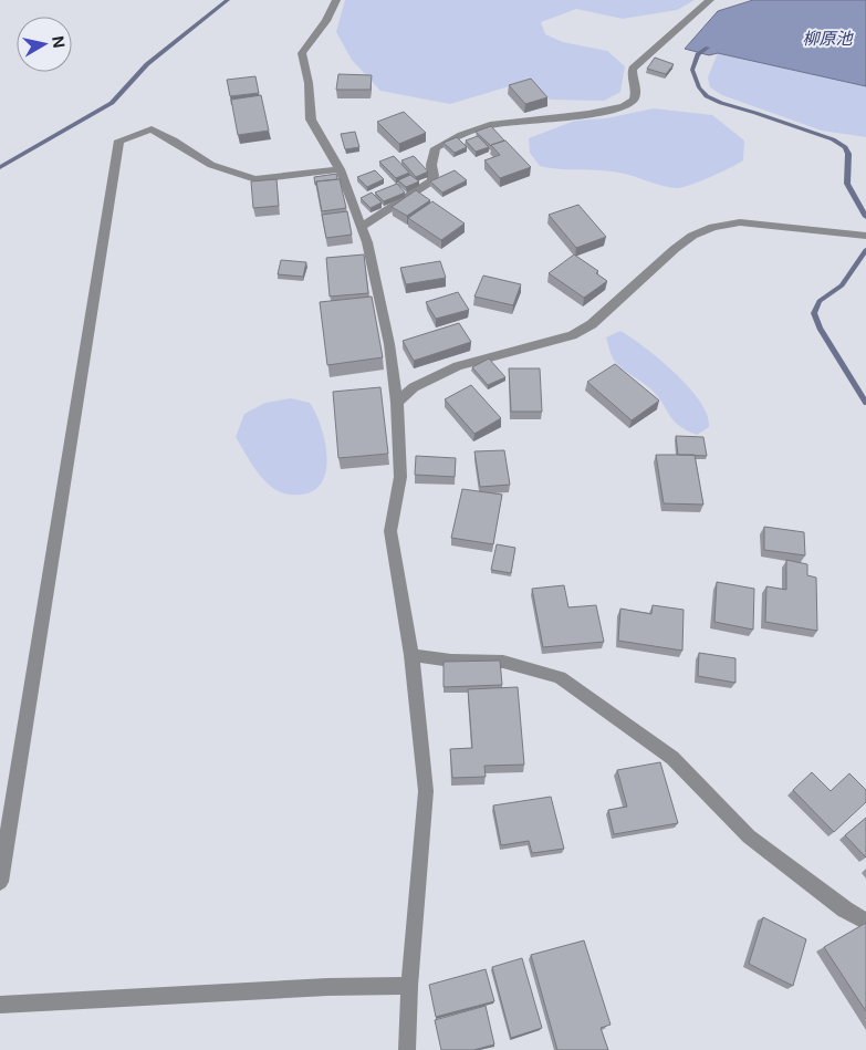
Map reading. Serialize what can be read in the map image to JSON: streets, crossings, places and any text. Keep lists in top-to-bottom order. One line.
{"water":["柳原池"],"north":"right"}
